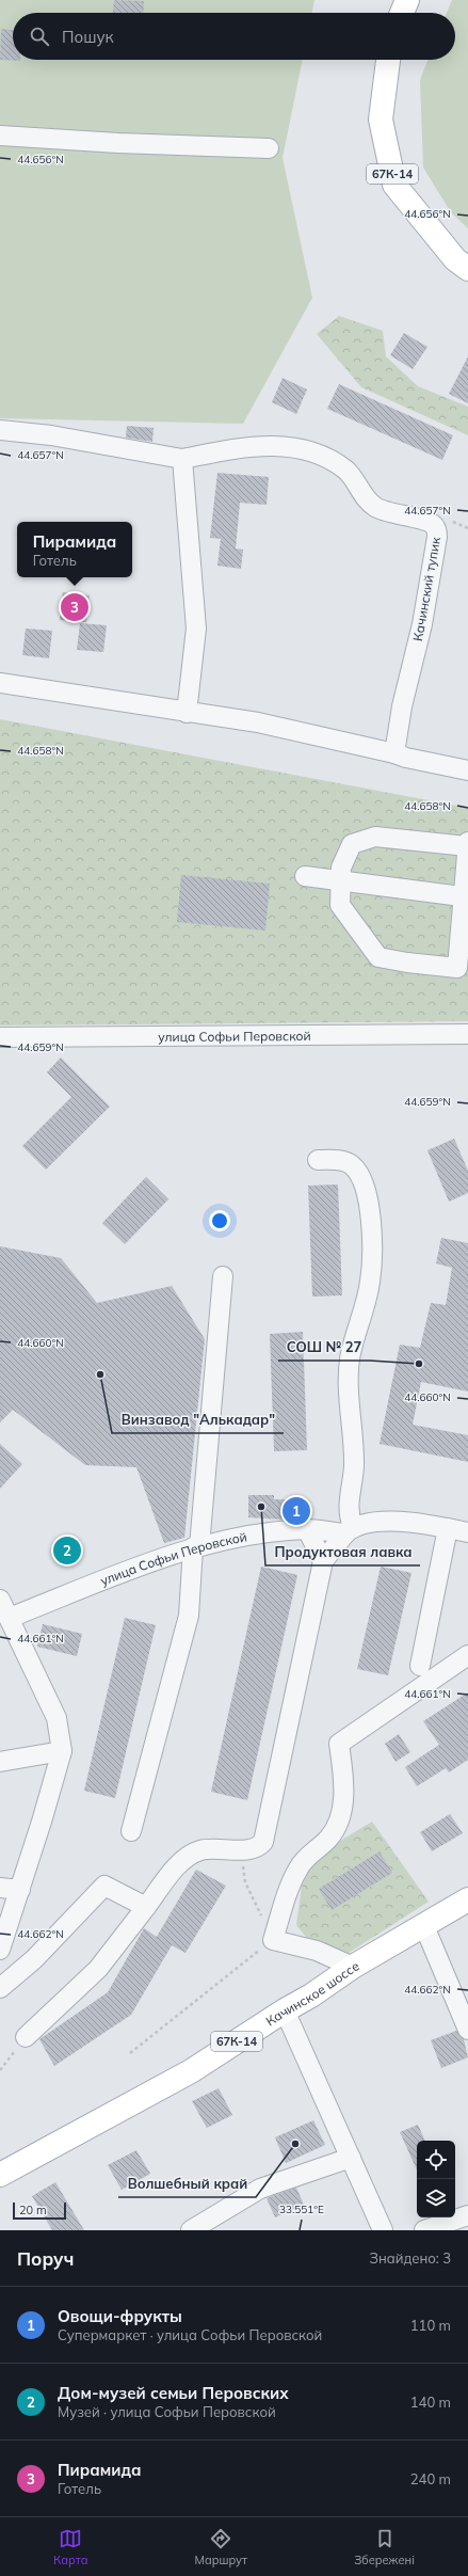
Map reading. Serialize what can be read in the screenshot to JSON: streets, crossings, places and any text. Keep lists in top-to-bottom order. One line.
{"streets":{"main road":["67К-14","Качинское шоссе"],"street":["Качинский тупик","улица Софьи Перовской"]},"places":["СОШ № 27","Винзавод \"Алькадар\"","Продуктовая лавка","Волшебный край"],"scale_bar":"20 m","page":{"search":"Пошук","popup":["Пирамида","Готель"],"pins":["3","1","2"],"scale":"20 m","heading":["Поруч","Знайдено: 3"],"list":[{"mark":"1","name":"Овощи-фрукты","note":"Супермаркет · улица Софьи Перовской","value":"110 m"},{"mark":"2","name":"Дом-музей семьи Перовских","note":"Музей · улица Софьи Перовской","value":"140 m"},{"mark":"3","name":"Пирамида","note":"Готель","value":"240 m"}],"nav":["Карта","Маршрут","Збережені"]},"coordinates":["44.656°N","44.657°N","44.658°N","44.659°N","44.660°N","44.661°N","44.662°N","33.551°E"]}
